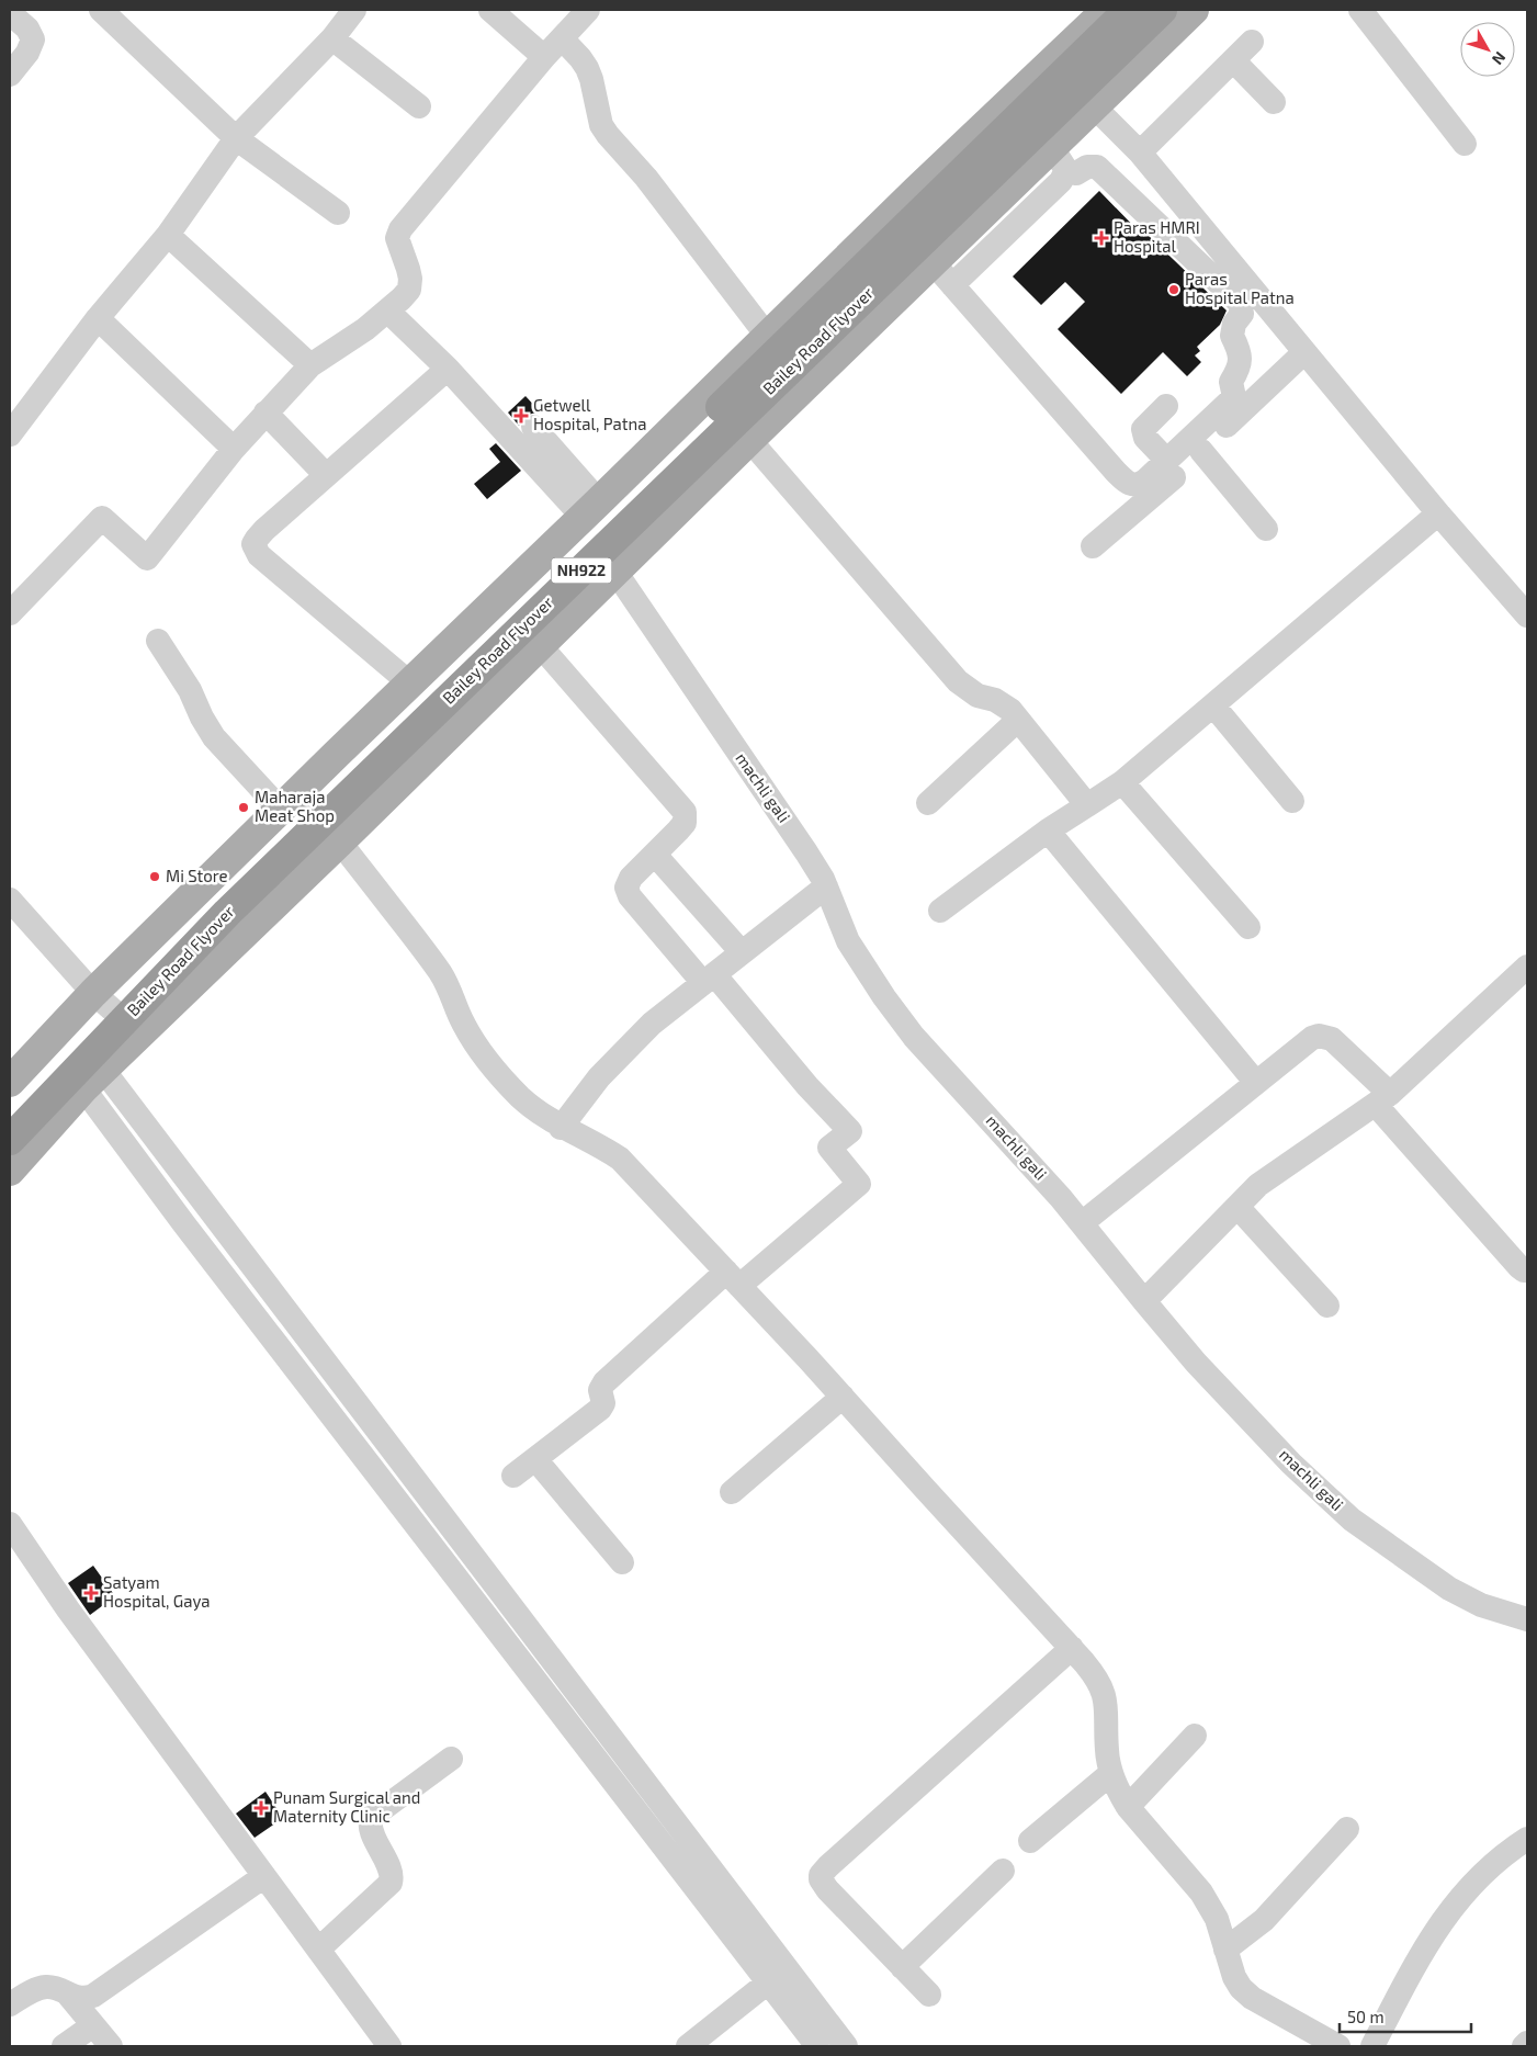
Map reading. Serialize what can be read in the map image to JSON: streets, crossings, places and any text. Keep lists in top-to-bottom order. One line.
{"streets":{"highway":["Bailey Road Flyover","NH922"],"street":["machli gali"]},"places":{"health":["Paras HMRI Hospital","Getwell Hospital, Patna","Satyam Hospital, Gaya","Punam Surgical and Maternity Clinic"],"other":["Paras Hospital Patna","Maharaja Meat Shop","Mi Store"]},"scale_bar":"50 m","north":"bottom right"}
